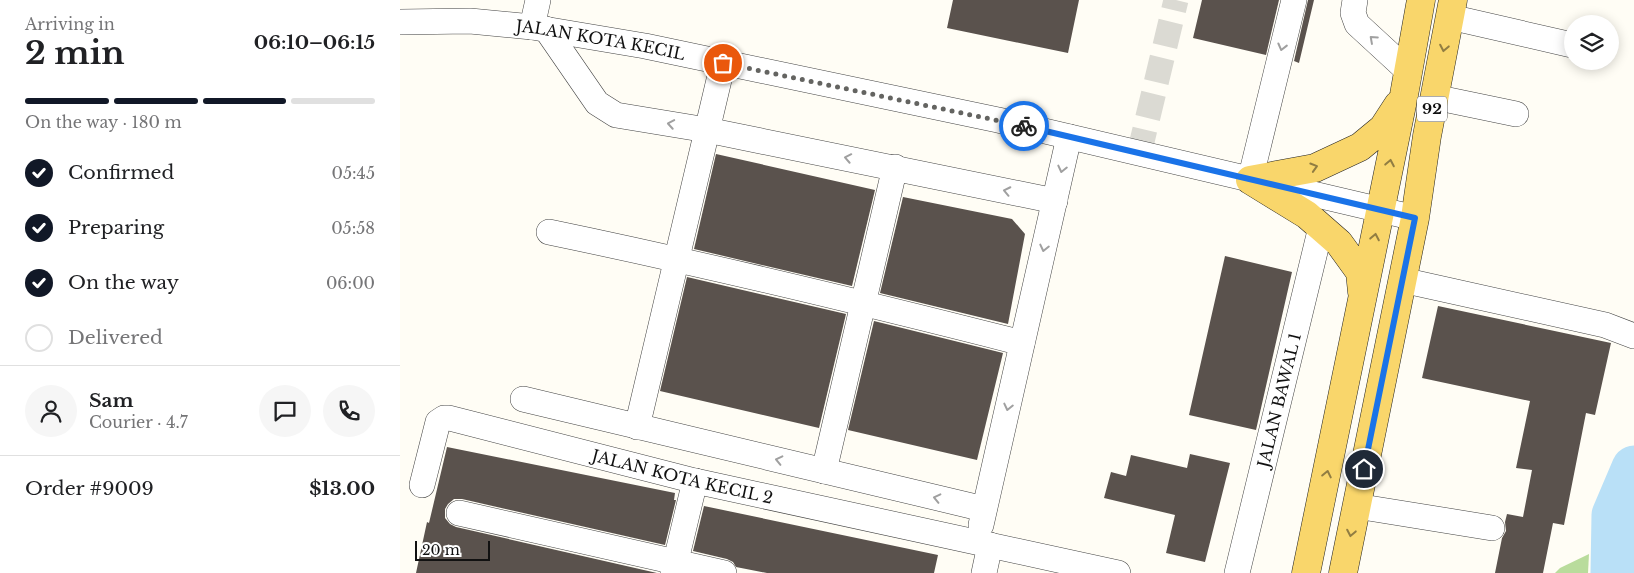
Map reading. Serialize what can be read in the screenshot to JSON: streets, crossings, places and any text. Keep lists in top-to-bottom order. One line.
{"streets":{"main road":["92"],"street":["JALAN KOTA KECIL","JALAN BAWAL 1","JALAN KOTA KECIL 2"]},"crossings":[["JALAN KOTA KECIL","92"]],"scale_bar":"20 m","page":{"heading":["2 min","Arriving in","06:10–06:15"],"panel":["Sam","Courier · 4.7","Order #9009","$13.00"],"bar":"On the way · 180 m","list":[["Confirmed","05:45"],["Preparing","05:58"],["On the way","06:00"],"Delivered"],"scale":"20 m"}}
